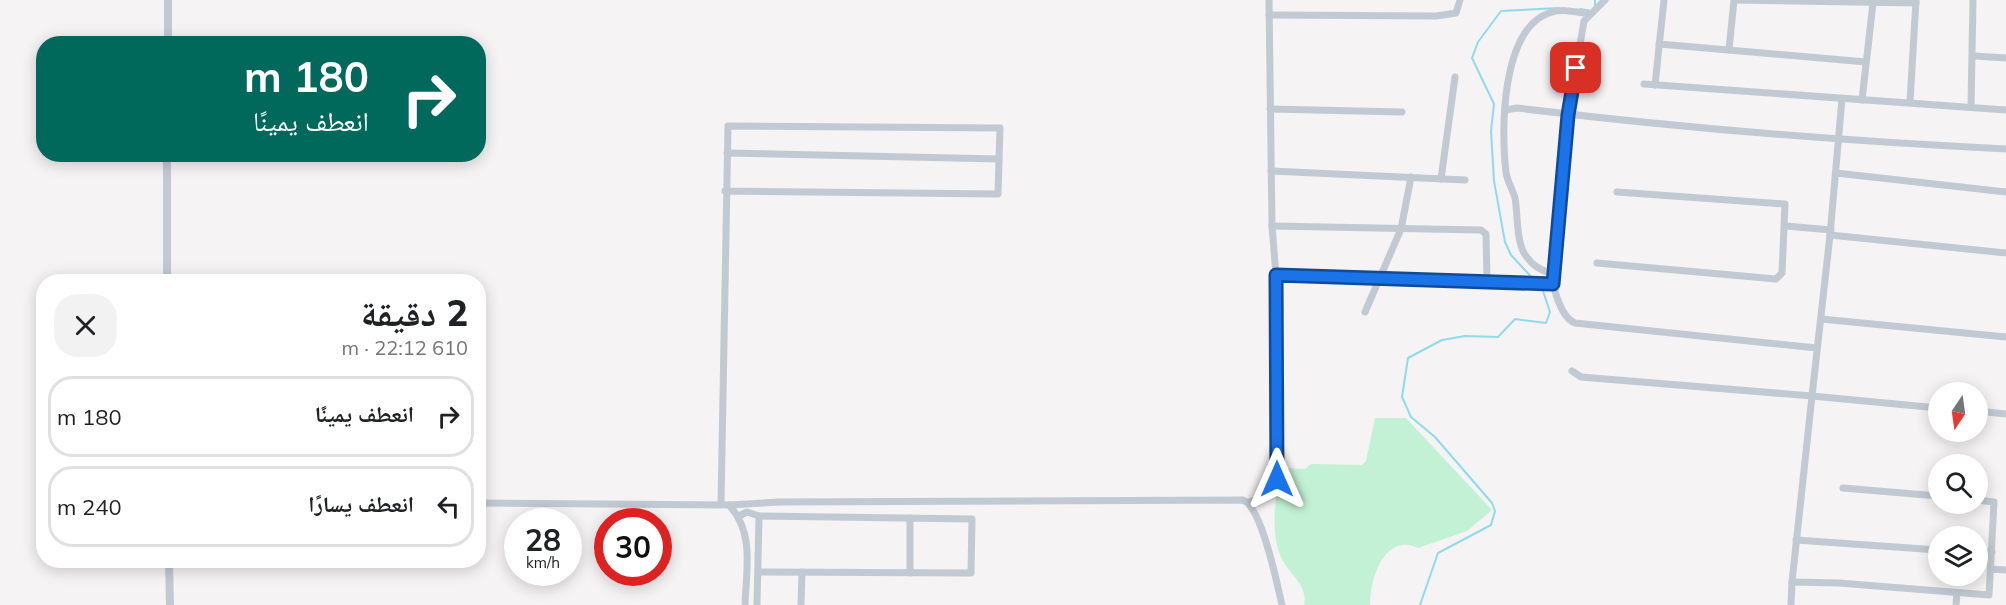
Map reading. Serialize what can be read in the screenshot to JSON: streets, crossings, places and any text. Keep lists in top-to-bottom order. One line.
{"north":"bottom","page":{"turn":["180 m","انعطف يمينًا"],"heading":["2 دقيقة","610 m · 22:12"],"list":[{"name":"انعطف يمينًا","value":"180 m"},{"name":"انعطف يسارًا","value":"240 m"}],"speed":"28 km/h","limit":"30"}}
